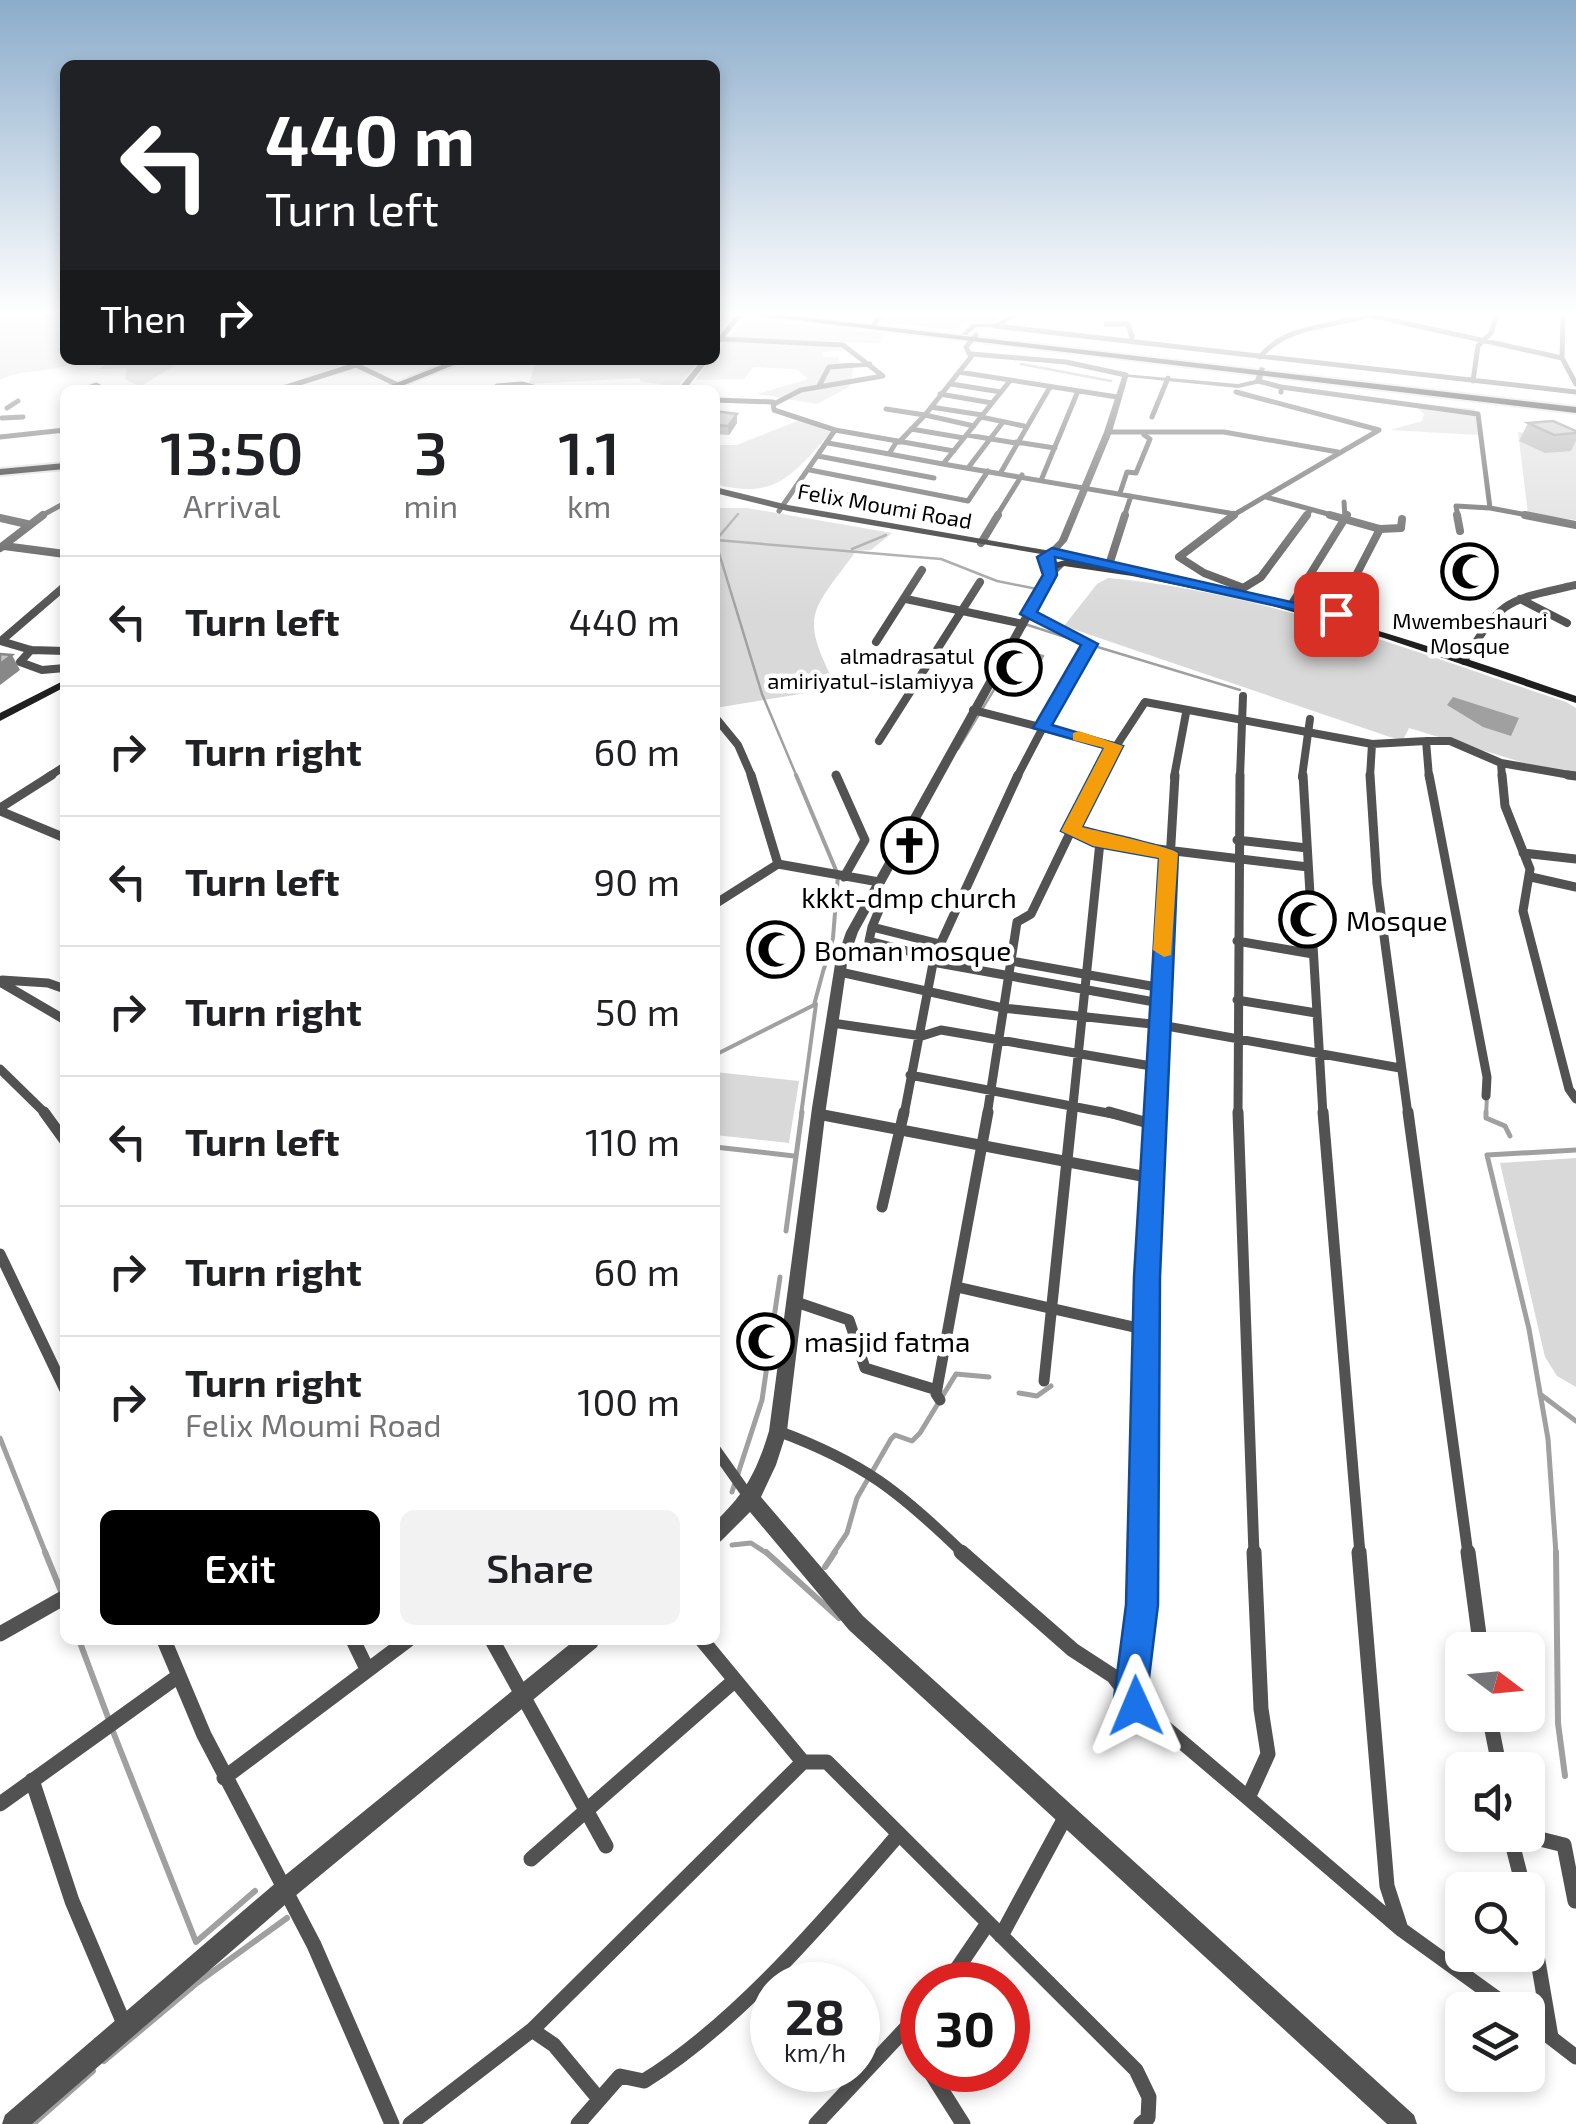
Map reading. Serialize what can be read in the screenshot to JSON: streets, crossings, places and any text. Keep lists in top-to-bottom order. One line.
{"streets":{"main road":["Felix Moumi Road"]},"places":{"mosque":["Mwembeshauri Mosque","almadrasatul amiriyatul-islamiyya","Mosque","Boman mosque","masjid fatma"],"church":["kkkt-dmp church"]},"north":"right","page":{"turn":["440 m","Turn left"],"then":"Then","eta":["13:50","Arrival","3","min","1.1","km"],"list":[{"name":"Turn left","value":"440 m"},{"name":"Turn right","value":"60 m"},{"name":"Turn left","value":"90 m"},{"name":"Turn right","value":"50 m"},{"name":"Turn left","value":"110 m"},{"name":"Turn right","value":"60 m"},{"name":"Turn right","note":"Felix Moumi Road","value":"100 m"}],"buttons":["Exit","Share"],"speed":"28 km/h","limit":"30"}}
